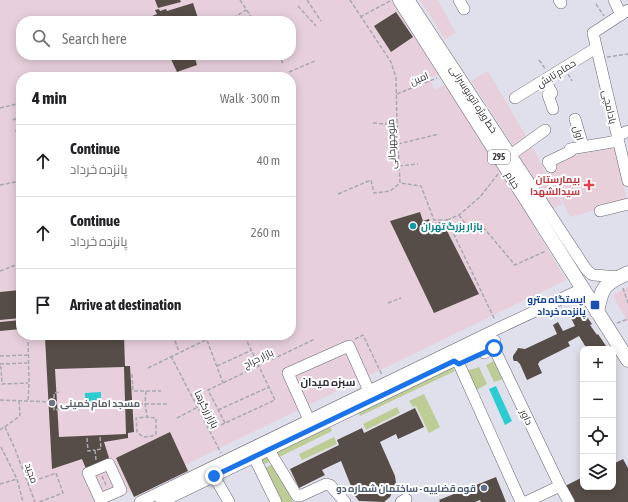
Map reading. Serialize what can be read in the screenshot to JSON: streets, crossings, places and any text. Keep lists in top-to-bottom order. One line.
{"streets":{"main road":["295","خیام"],"street":["حمام تابش","خط ویژه اتوبوسرانی","بادامچی","اول","داور"],"path":["امین","منوچهرخانی","بازار حراج","بازار زرگرها","مجید"]},"crossings":[["حمام تابش","بادامچی"],["امین","منوچهرخانی"],["امین","خیام"],["خط ویژه اتوبوسرانی","خیام"]],"districts":["سبزه میدان"],"places":{"health":["بیمارستان سیدالشهدا"],"other":["بازار بزرگ تهران","مسجد امام خمینی","قوه قضاییه - ساختمان شماره دو"],"transit":["ایستگاه مترو پانزده خرداد"]},"page":{"search":"Search here","heading":["4 min","Walk · 300 m"],"list":[["Continue","پانزده خرداد","40 m"],["Continue","پانزده خرداد","260 m"],"Arrive at destination"],"map_buttons":["+","−"]}}
